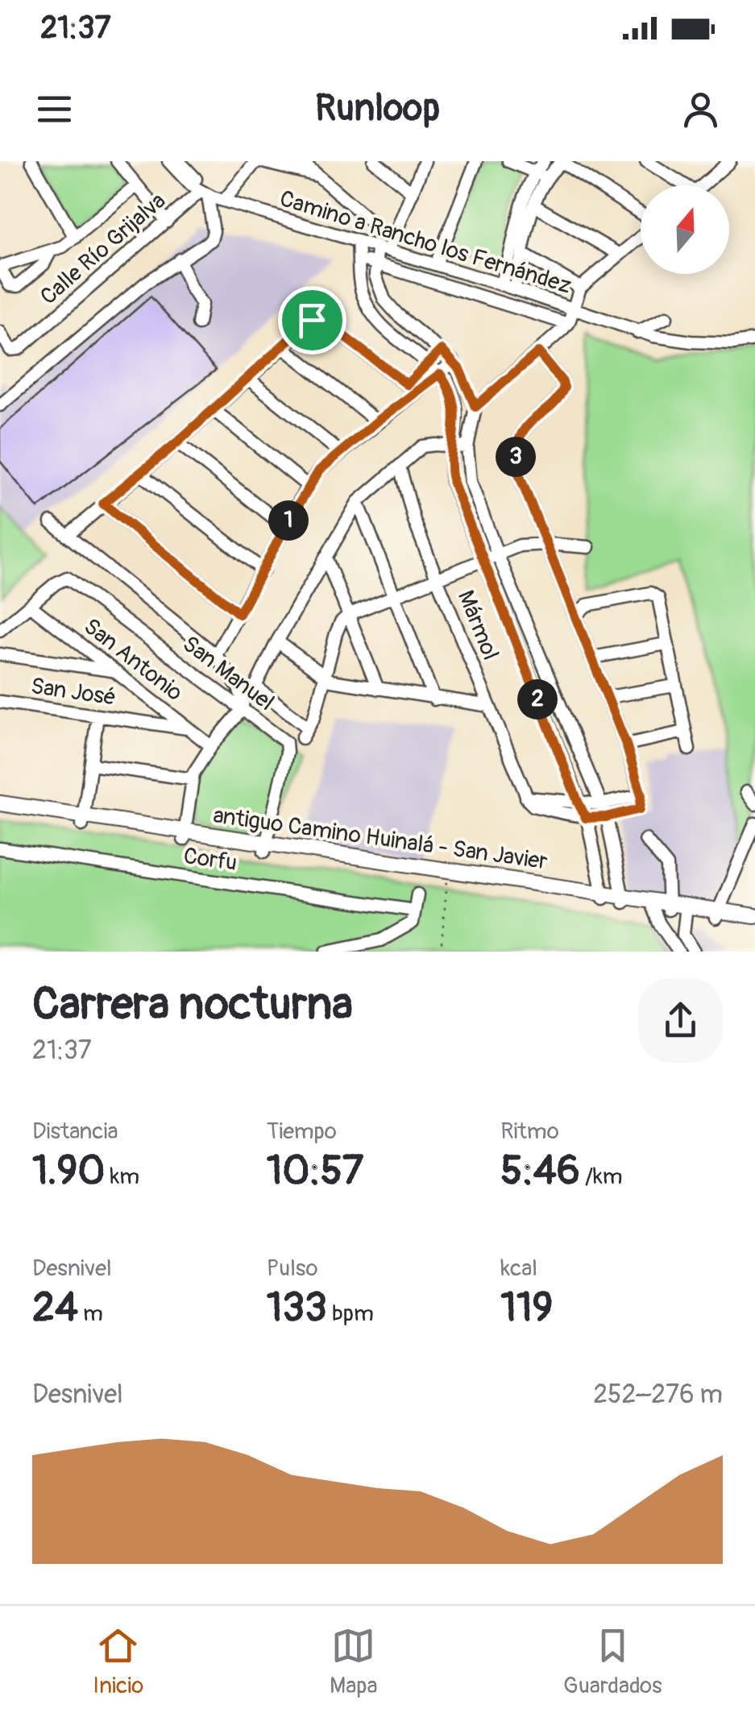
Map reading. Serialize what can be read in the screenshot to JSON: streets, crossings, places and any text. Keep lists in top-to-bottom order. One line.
{"streets":{"main road":["antiguo Camino Huinalá - San Javier"],"street":["Camino a Rancho los Fernández","Calle Río Grijalva","Mármol","San Antonio","San Manuel","San José","Corfu"]},"crossings":[["Camino a Rancho los Fernández","Calle Río Grijalva"],["San Antonio","San Manuel"],["San Antonio","San José"],["San Manuel","antiguo Camino Huinalá - San Javier"]],"north":"top","page":{"status":"21:37","header":"Runloop","pins":["3","1","2"],"heading":["Carrera nocturna","21:37"],"stats":[["Distancia","1.90 km"],["Tiempo","10:57"],["Ritmo","5:46 /km"],["Desnivel","24 m"],["Pulso","133 bpm"],["kcal","119"]],"chart":["Desnivel","252–276 m"],"tabs":["Inicio","Mapa","Guardados"]}}
